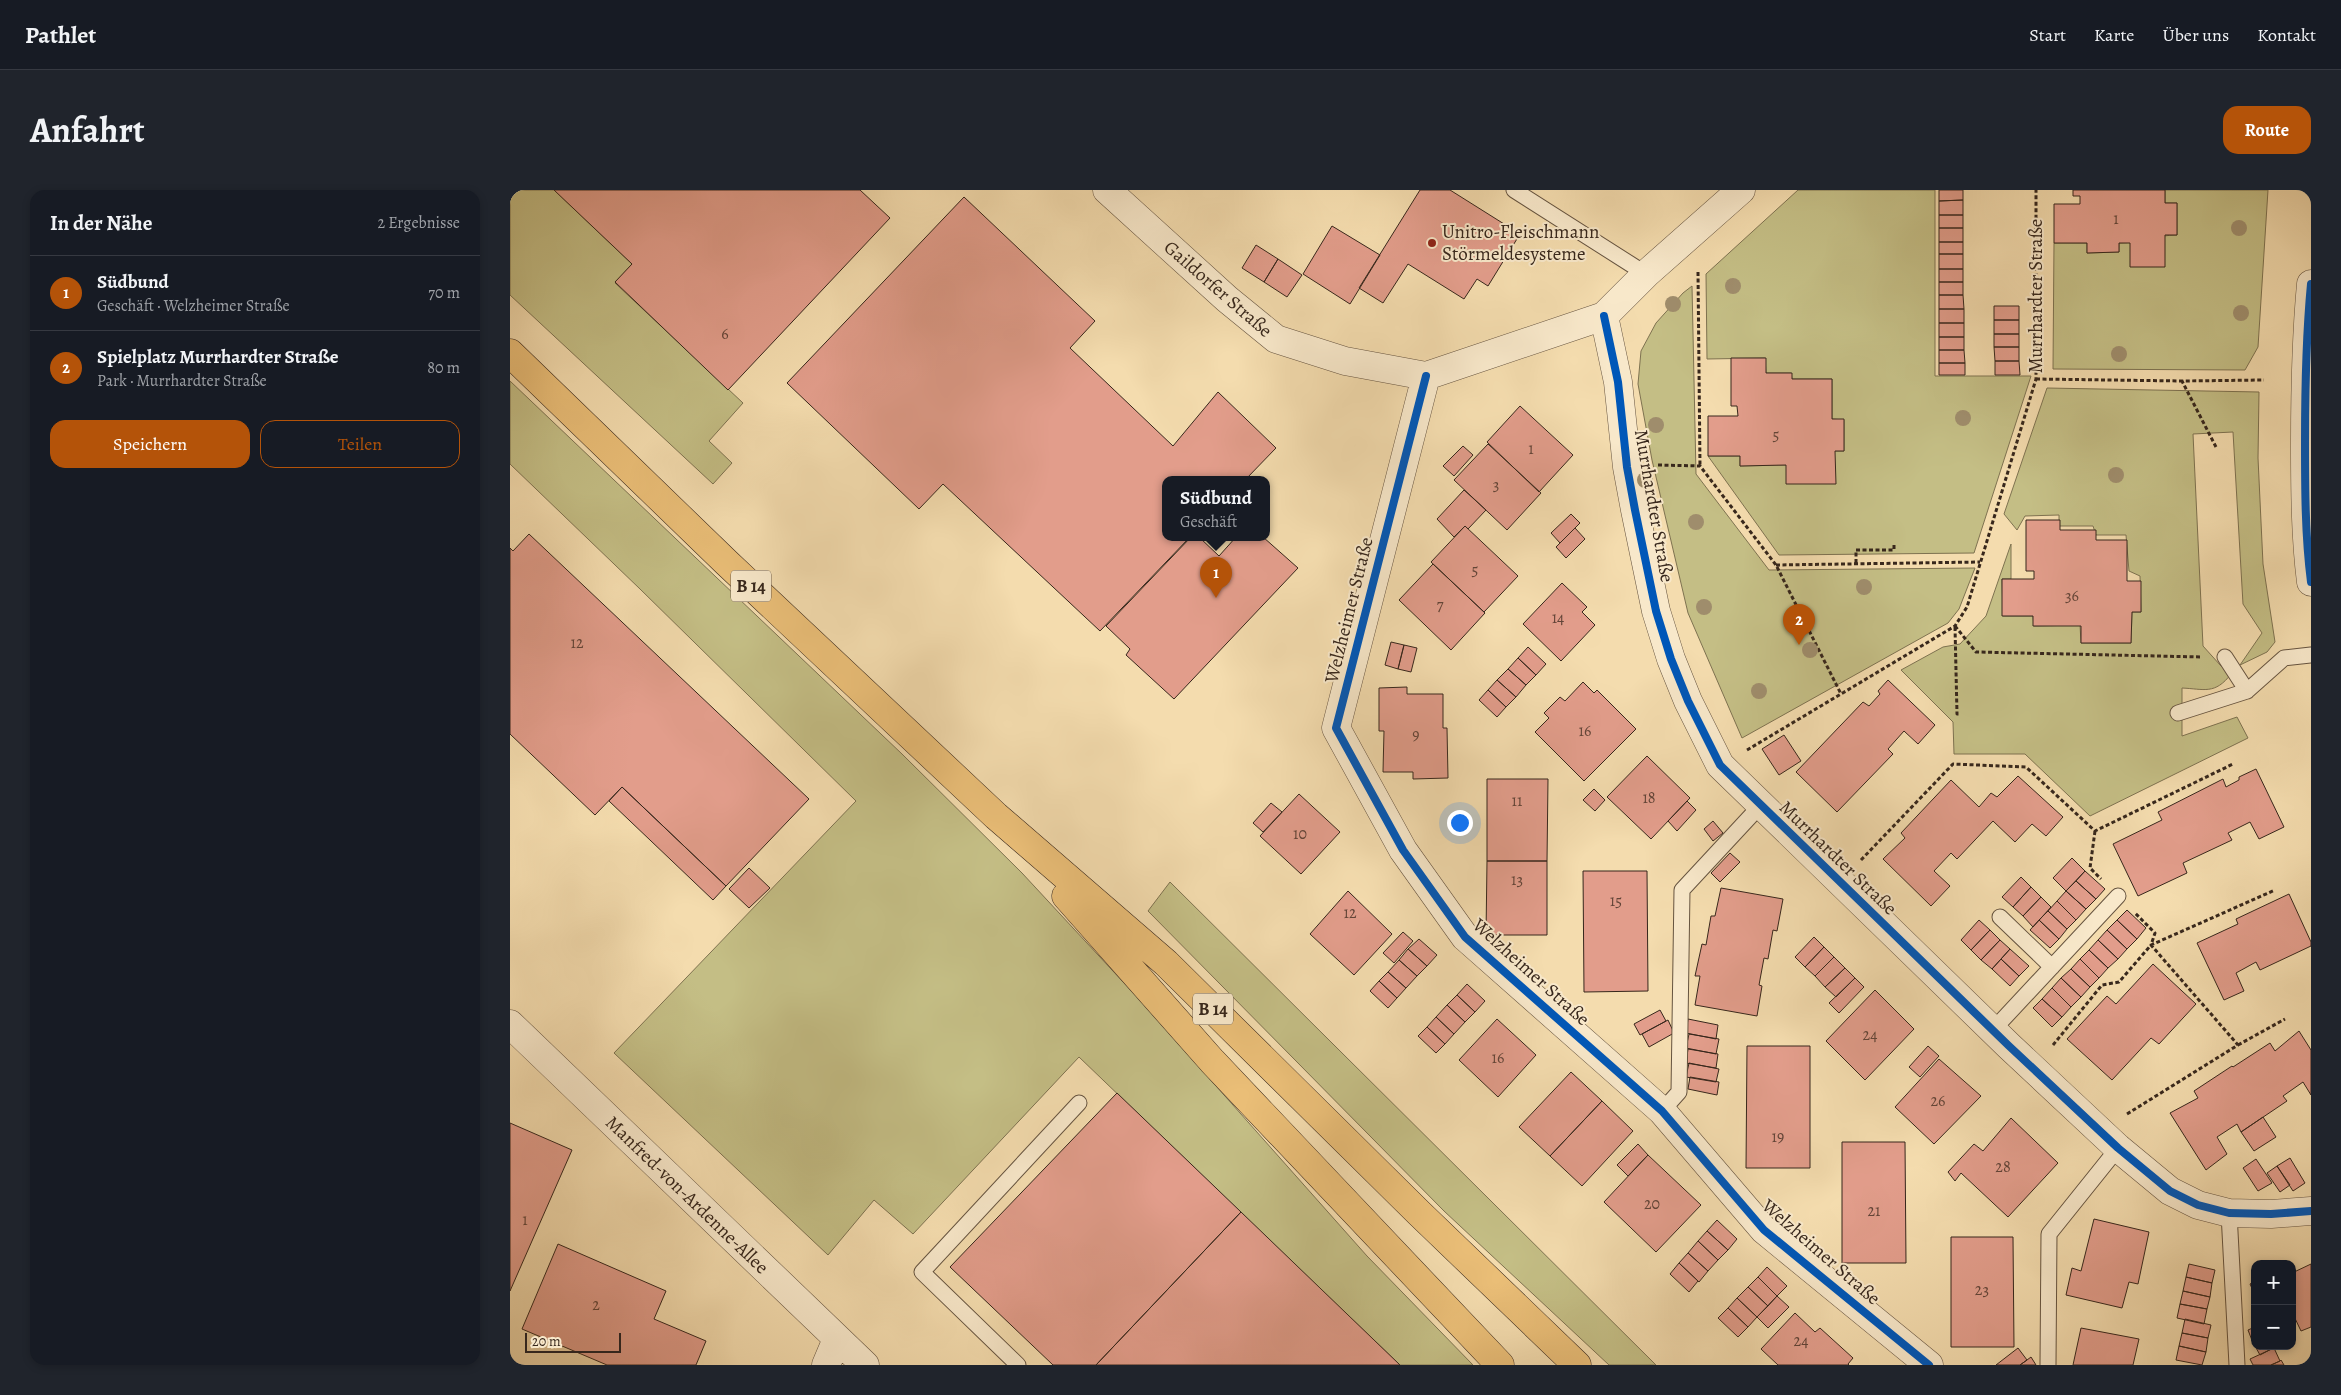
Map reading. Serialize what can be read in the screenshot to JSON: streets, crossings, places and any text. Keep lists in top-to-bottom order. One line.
{"streets":{"main road":["B 14"],"street":["Gaildorfer Straße","Murrhardter Straße","Welzheimer Straße","Manfred-von-Ardenne-Allee"]},"crossings":[["Gaildorfer Straße","Murrhardter Straße"],["Gaildorfer Straße","Welzheimer Straße"]],"places":["Unitro-Fleischmann Störmeldesysteme"],"house_numbers":["1","6","5","1","3","5","36","7","14","12","16","9","18","11","10","13","15","12","24","16","26","19","28","20","21","1","23","2","24"],"scale_bar":"20 m","page":{"header":"Pathlet","nav":["Start","Karte","Über uns","Kontakt"],"title":"Anfahrt","buttons":["Route",["Speichern","Teilen"]],"heading":["In der Nähe","2 Ergebnisse"],"list":[{"mark":"1","name":"Südbund","note":"Geschäft · Welzheimer Straße","value":"70 m"},{"mark":"2","name":"Spielplatz Murrhardter Straße","note":"Park · Murrhardter Straße","value":"80 m"}],"popup":["Südbund","Geschäft"],"pins":["1","2"],"map_buttons":["+","−"],"scale":"20 m"}}
